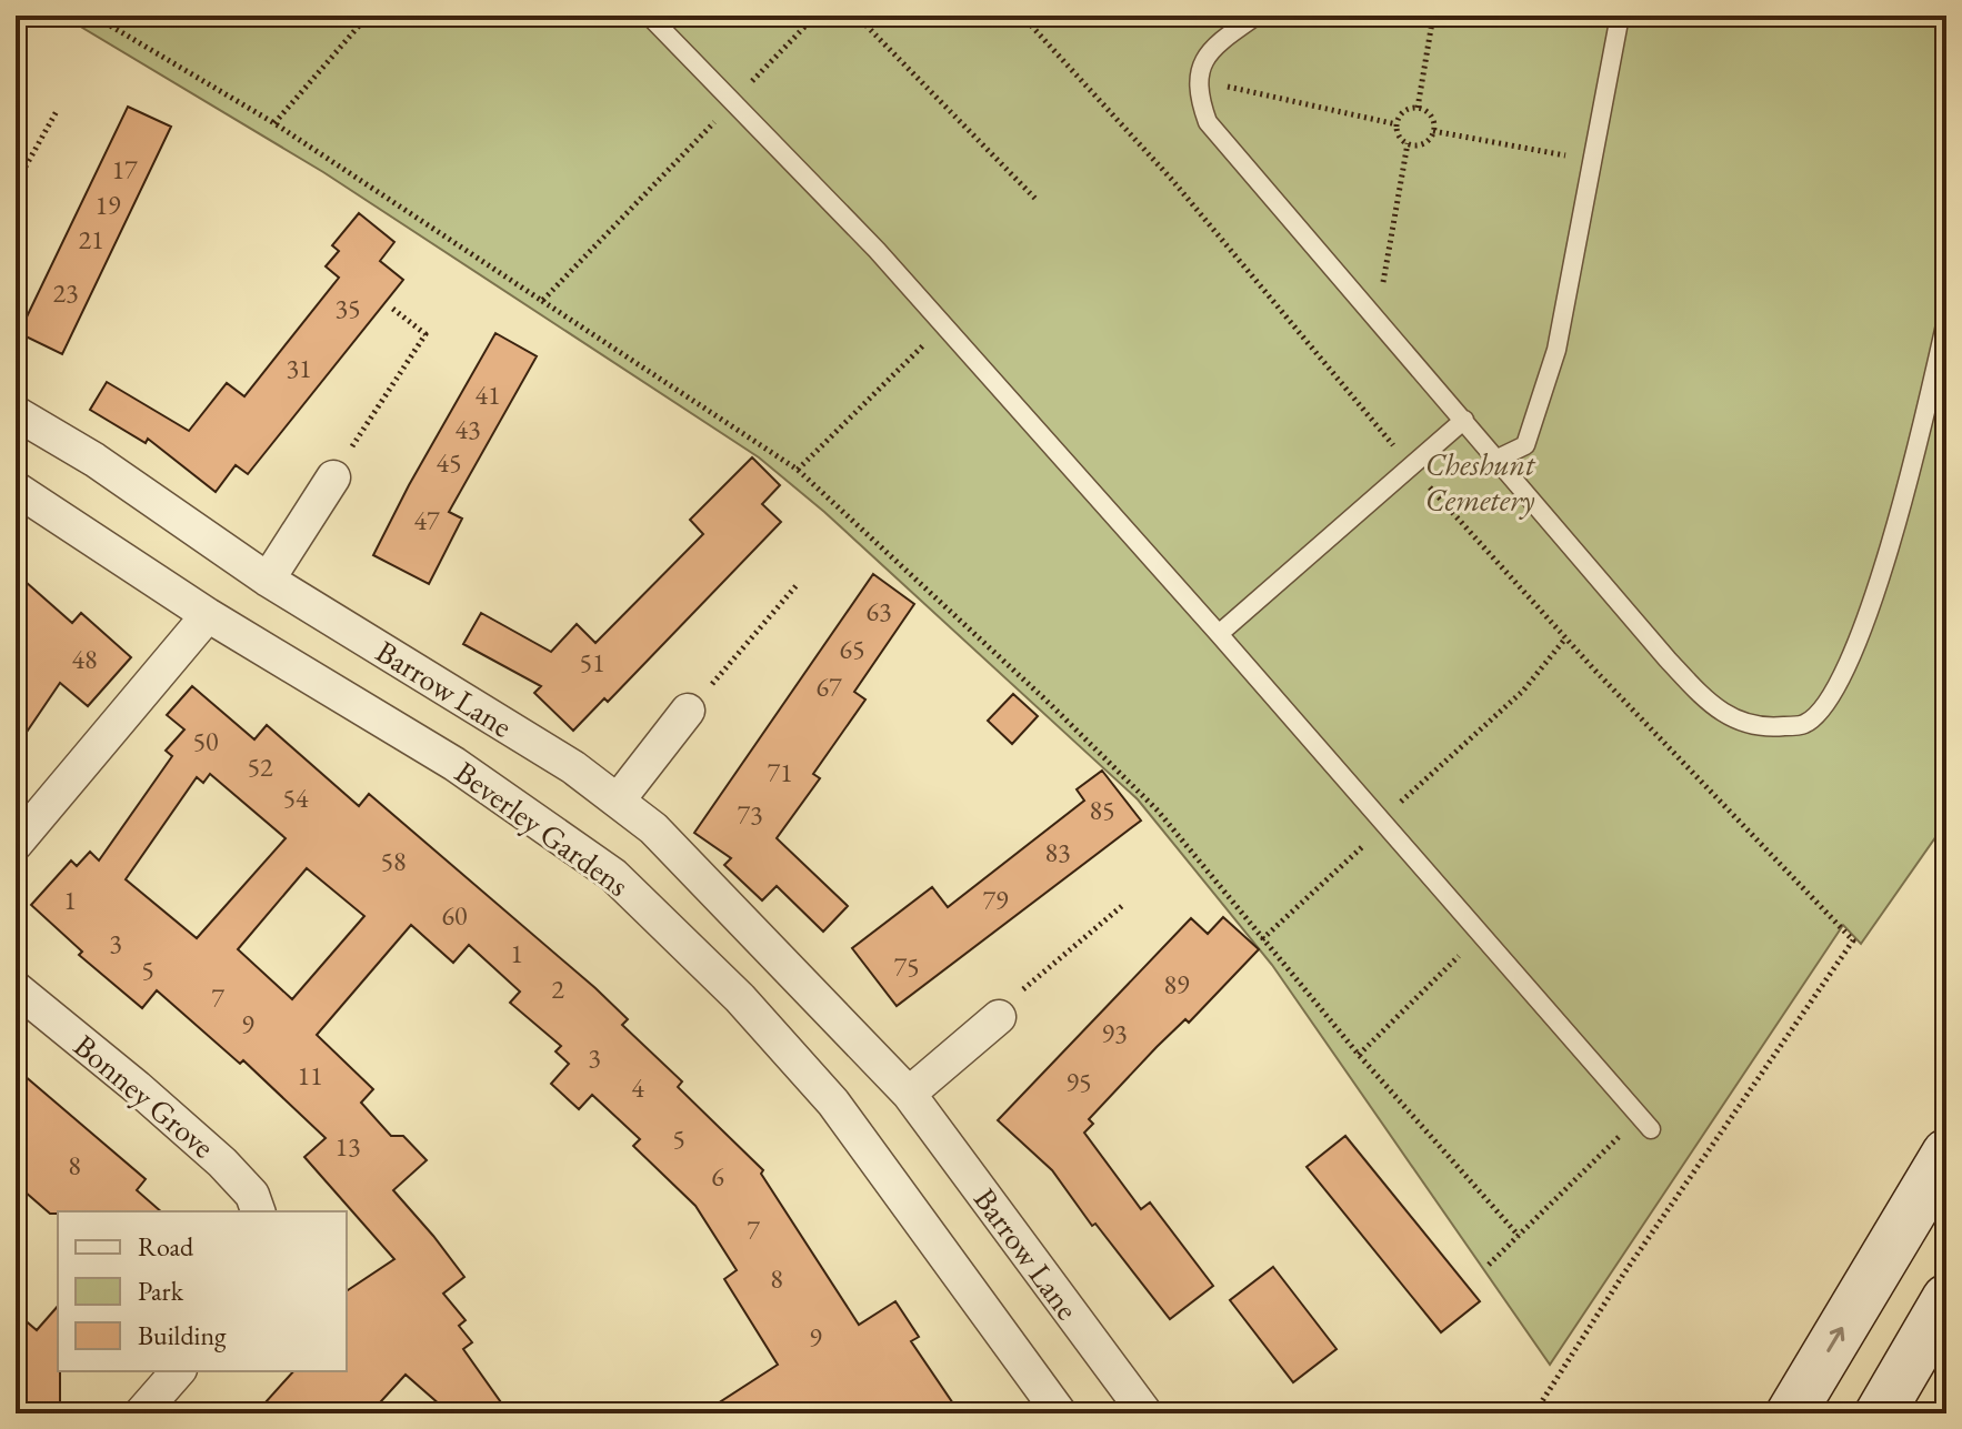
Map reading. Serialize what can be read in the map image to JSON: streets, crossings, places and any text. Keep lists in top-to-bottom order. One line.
{"streets":{"street":["Barrow Lane","Beverley Gardens","Bonney Grove"]},"parks":["Cheshunt Cemetery"],"house_numbers":["17","19","21","23","35","31","41","43","45","47","63","65","48","51","67","50","52","71","54","85","73","83","58","1","79","60","3","1","75","5","89","2","7","9","93","3","11","95","4","5","13","8","6","7","8","9"],"legend":["Road","Park","Building"]}
